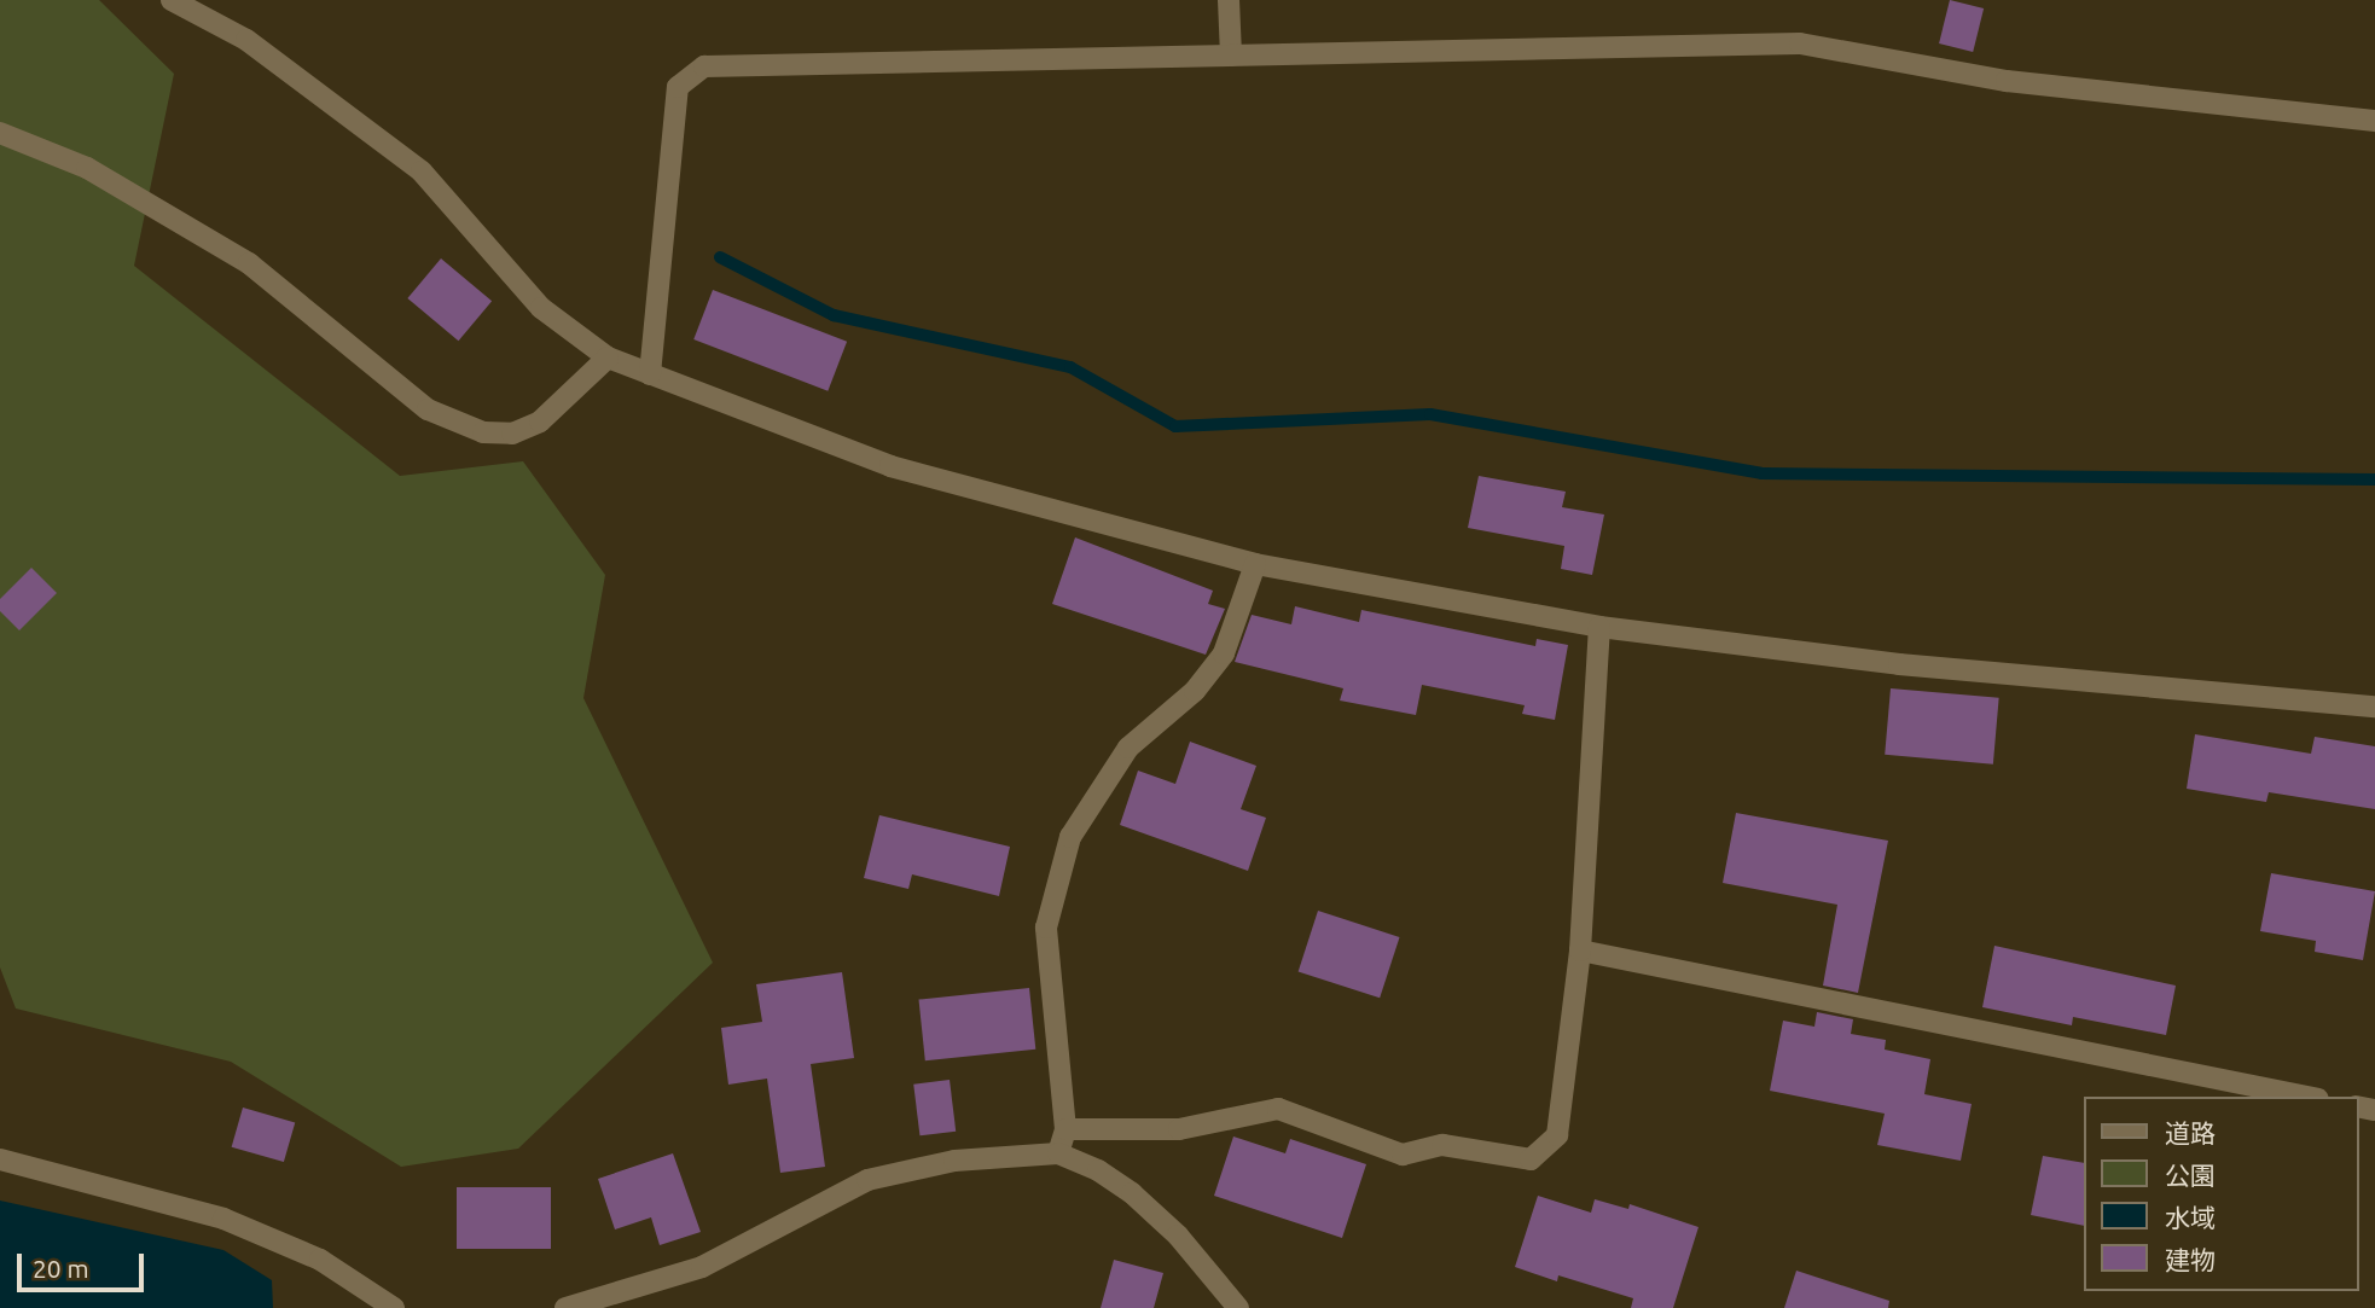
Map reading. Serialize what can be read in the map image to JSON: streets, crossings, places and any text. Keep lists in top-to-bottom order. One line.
{"legend":["道路","公園","水域","建物"],"scale_bar":"20 m"}
